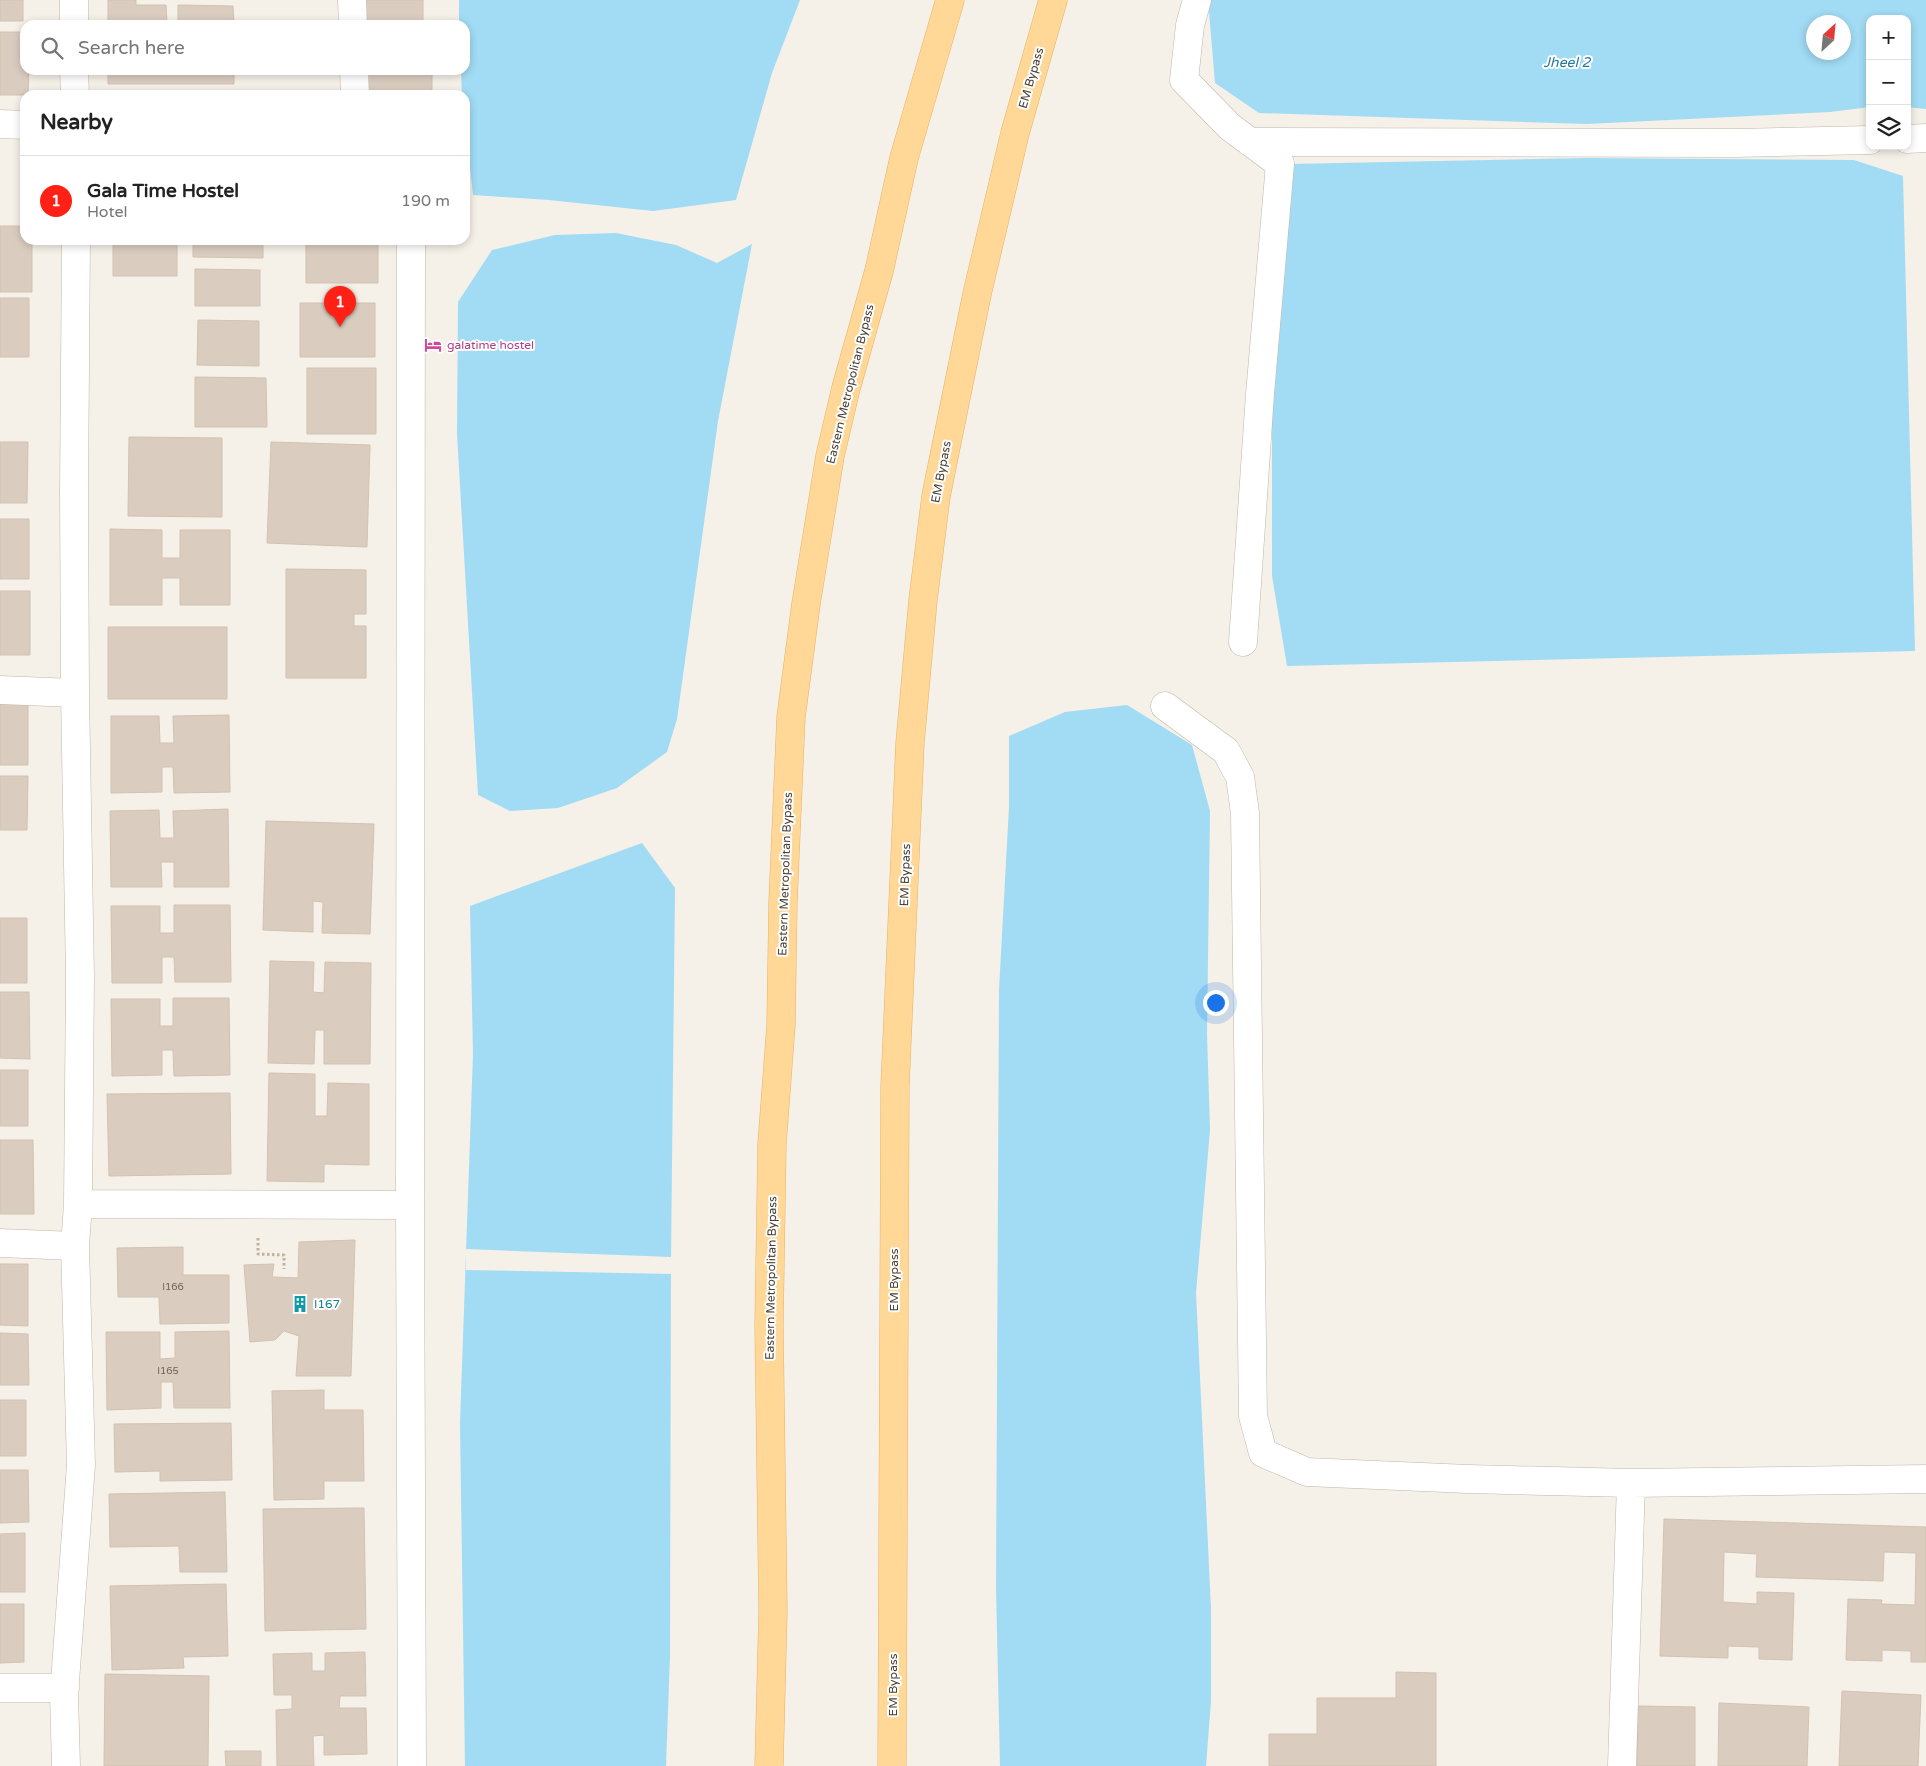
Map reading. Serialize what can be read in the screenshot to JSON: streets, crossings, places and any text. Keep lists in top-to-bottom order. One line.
{"streets":{"main road":["EM Bypass","Eastern Metropolitan Bypass"]},"water":["Jheel 2"],"places":{"hotel":["galatime hostel"],"building":["I167"]},"house_numbers":["I166","I165"],"north":"top right","page":{"map_buttons":["+","−"],"search":"Search here","heading":"Nearby","list":[{"mark":"1","name":"Gala Time Hostel","note":"Hotel","value":"190 m"}],"pins":"1"}}
